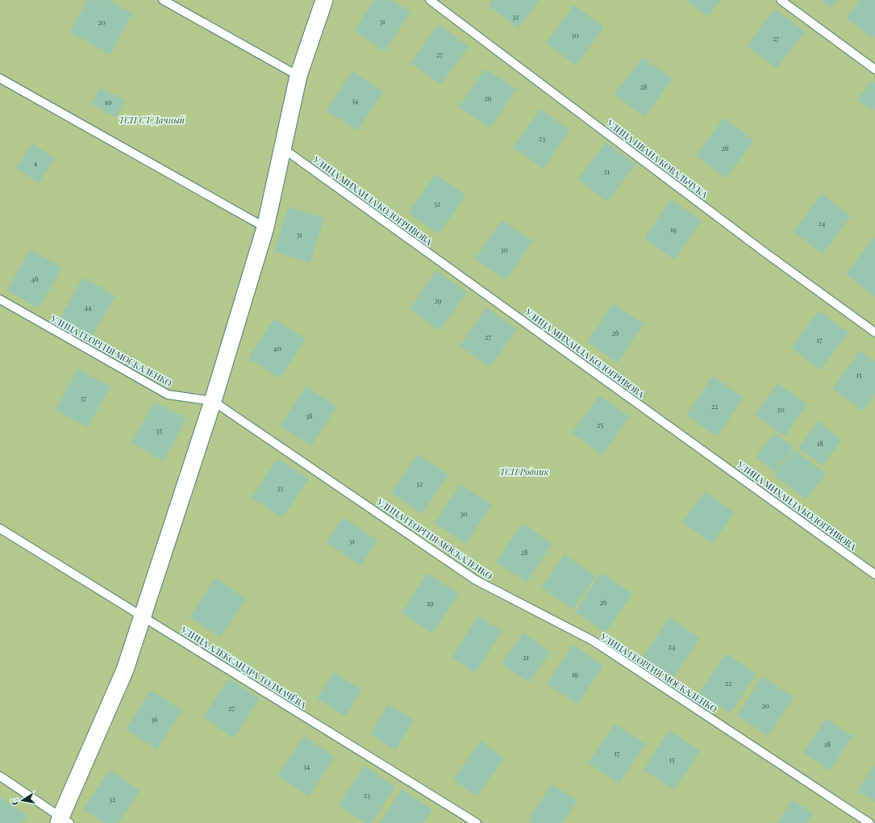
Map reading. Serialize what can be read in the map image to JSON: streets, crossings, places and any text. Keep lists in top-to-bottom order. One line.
{"streets":{"lane":["УЛИЦА ИВАНА КОВАЛЬЧУКА","УЛИЦА МИХАИЛА КОЛОГРИВОВА","УЛИЦА ГЕОРГИЯ МОСКАЛЕНКО","УЛИЦА АЛЕКСАНДРА ТОЛМАЧЁВА"]},"parks":["ТСН СТ Дачный","ТСН Родник"],"house_numbers":["32","31","20","30","27","27","28","29","34","10","23","26","4","21","32","24","19","31","30","46","29","44","26","27","17","40","15","37","22","20","38","25","35","18","32","33","30","31","28","26","29","24","21","19","22","20","27","36","18","17","15","34","23","32"],"north":"left"}
